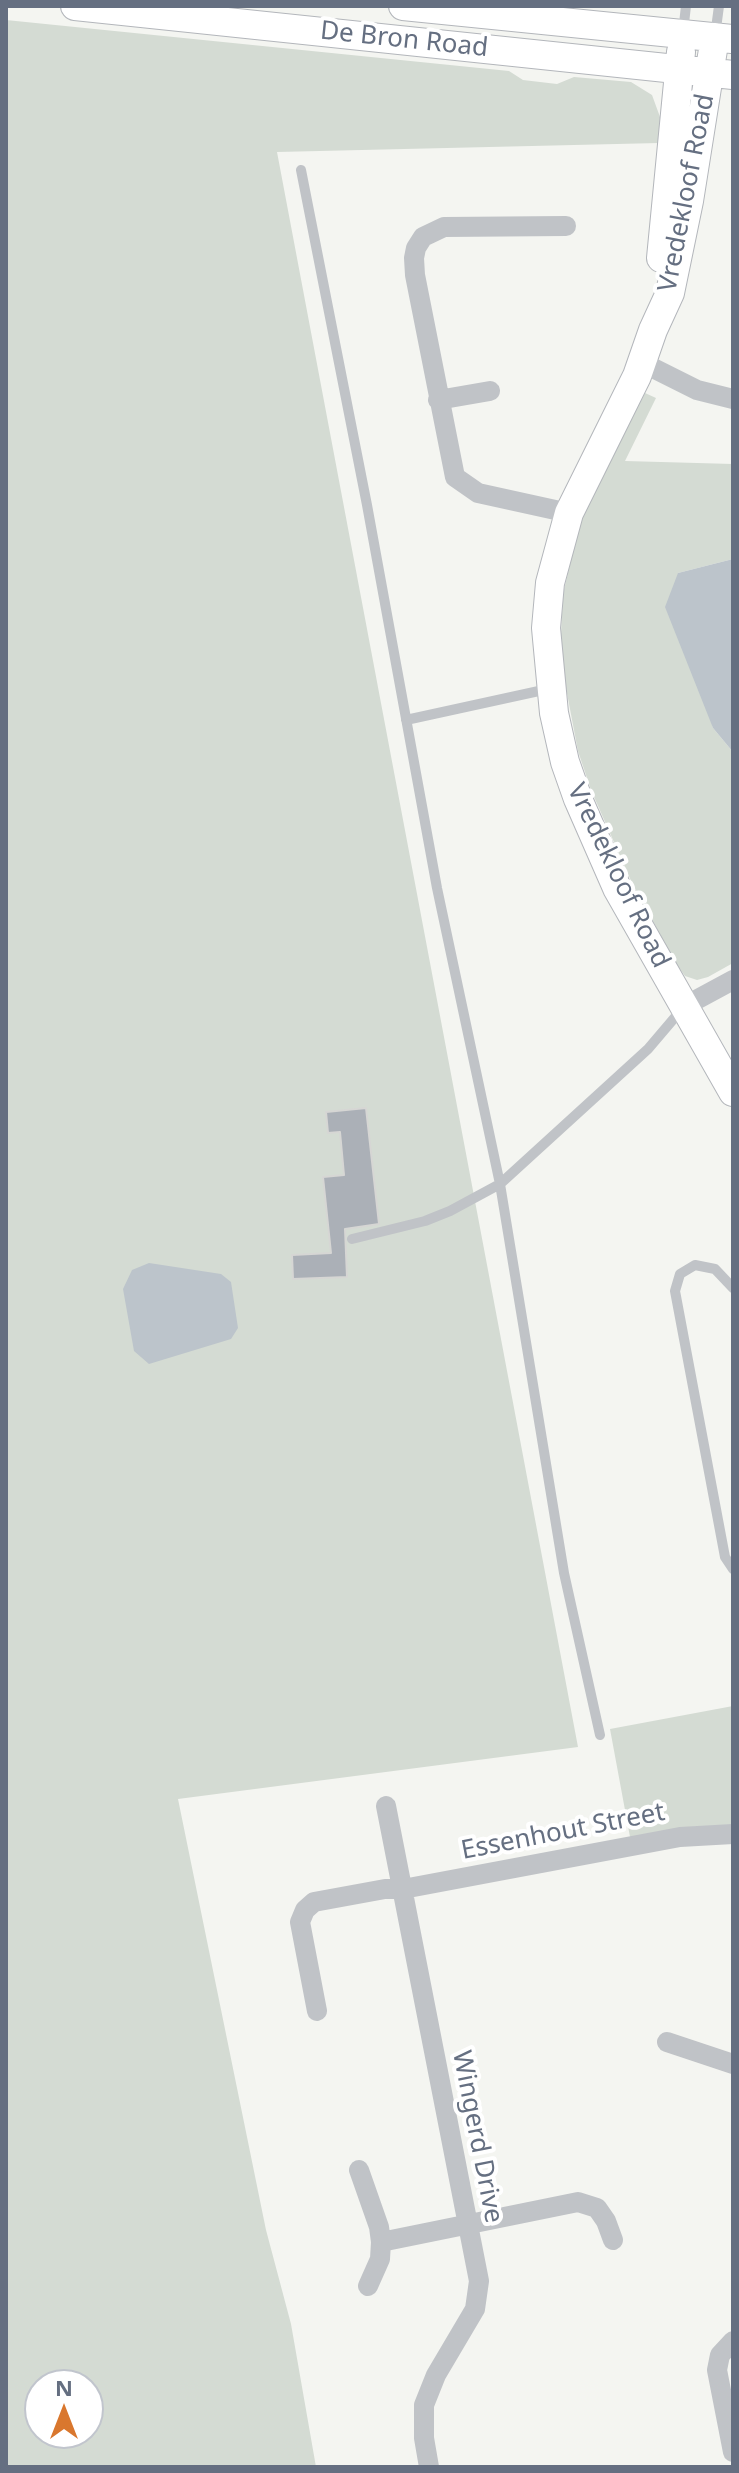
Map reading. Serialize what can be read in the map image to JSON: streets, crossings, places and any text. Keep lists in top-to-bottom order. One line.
{"streets":{"street":["De Bron Road","Vredekloof Road","Essenhout Street","Wingerd Drive"]},"crossings":[["De Bron Road","Vredekloof Road"],["Essenhout Street","Wingerd Drive"]],"north":"top"}
